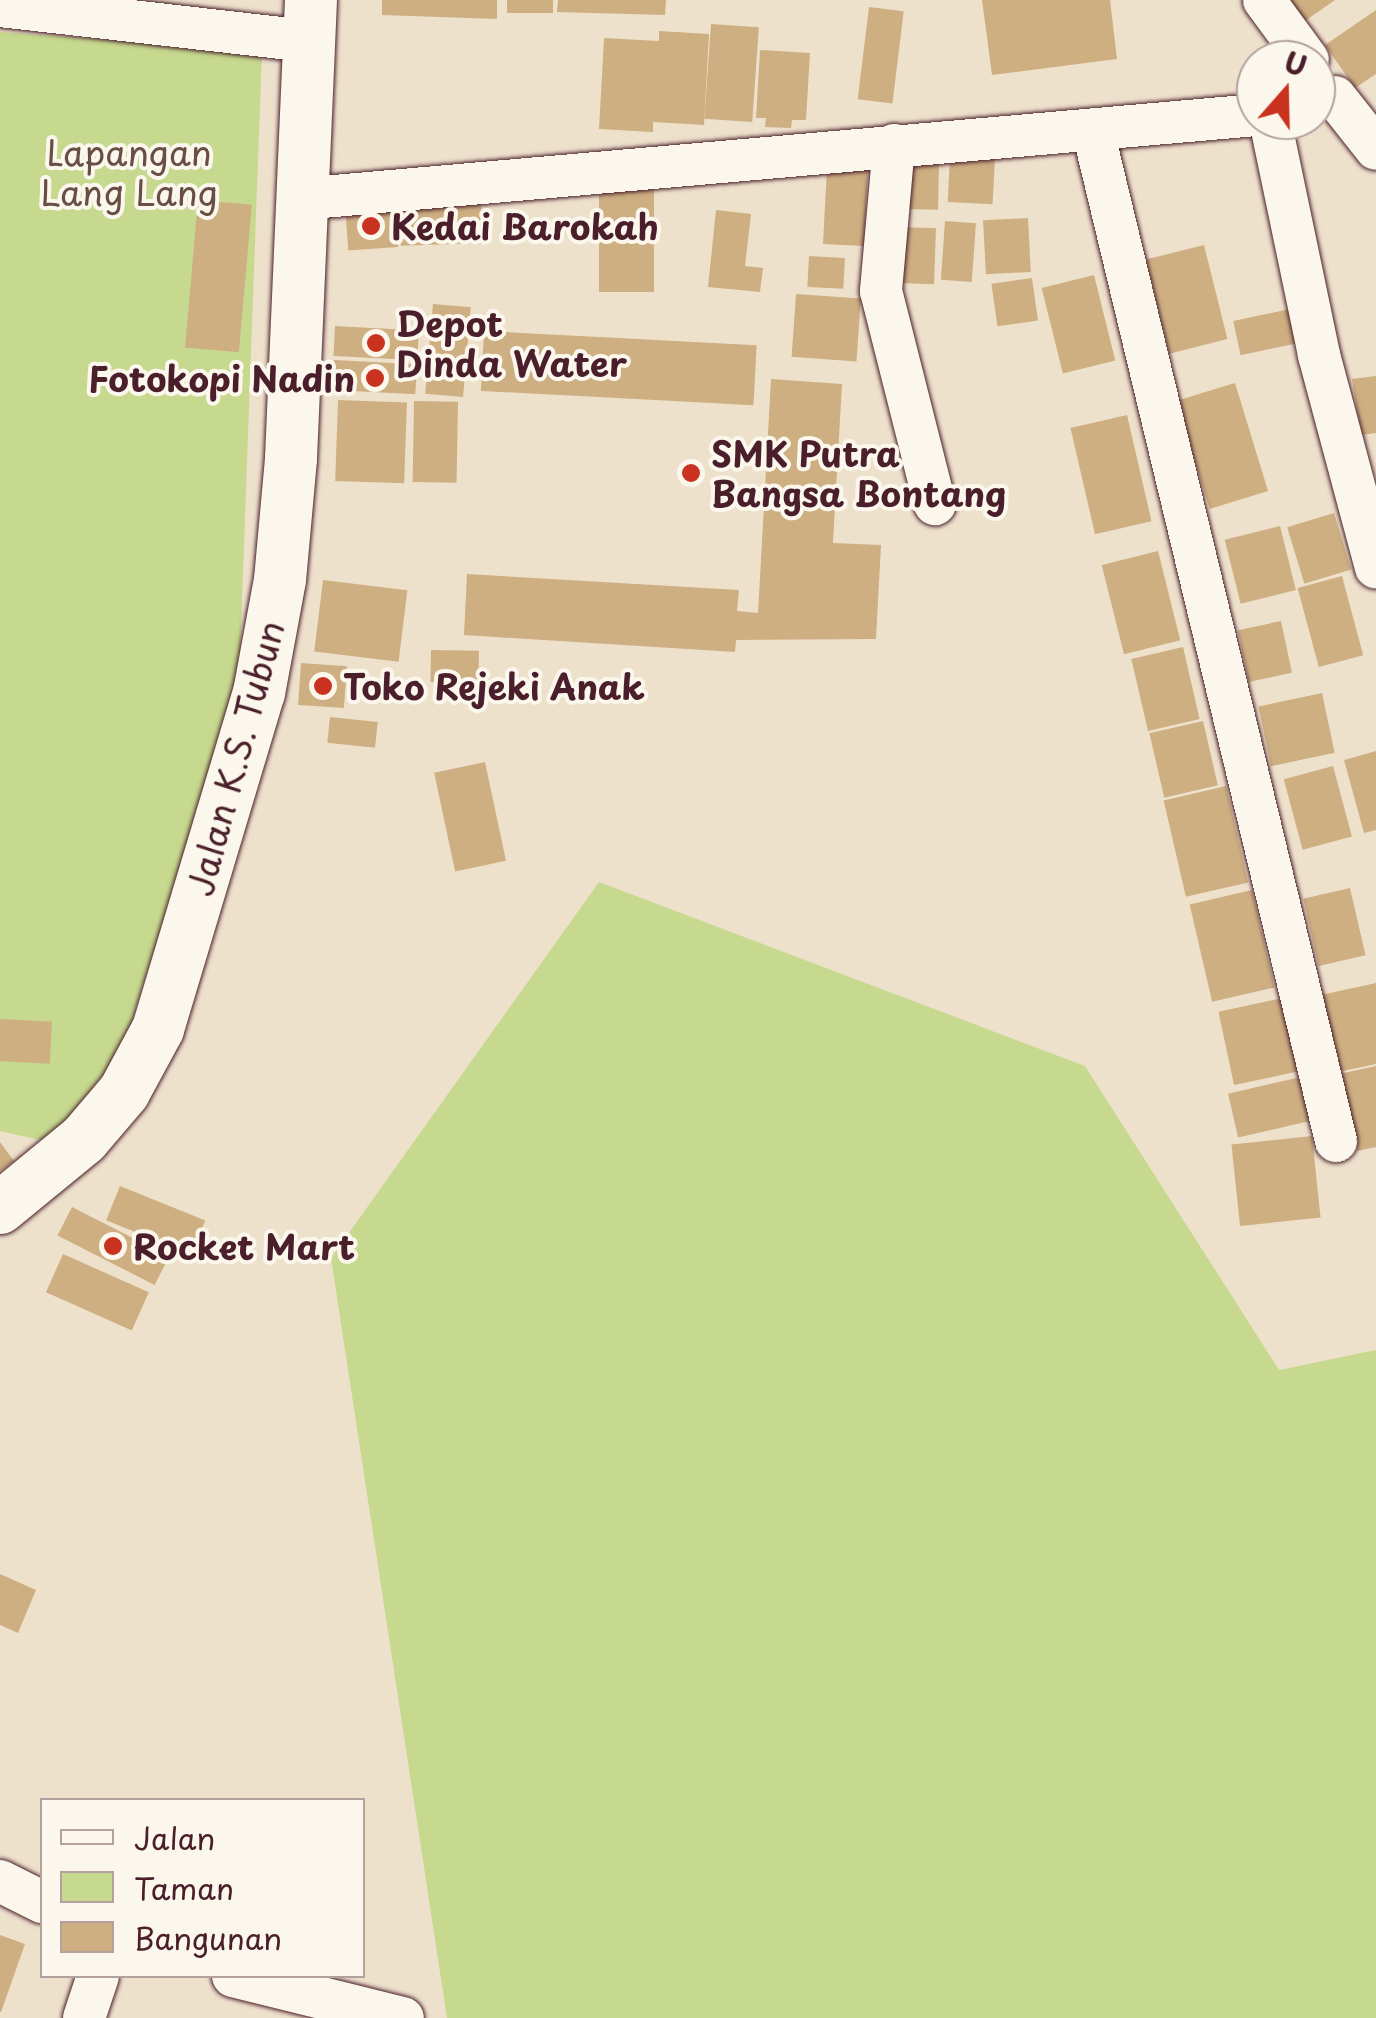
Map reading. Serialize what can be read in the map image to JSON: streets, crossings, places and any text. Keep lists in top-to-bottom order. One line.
{"streets":{"street":["Jalan K.S. Tubun"]},"parks":["Lapangan Lang Lang"],"places":["Kedai Barokah","Depot Dinda Water","Fotokopi Nadin","SMK Putra Bangsa Bontang","Toko Rejeki Anak","Rocket Mart"],"legend":["Jalan","Taman","Bangunan"],"north":"top"}
